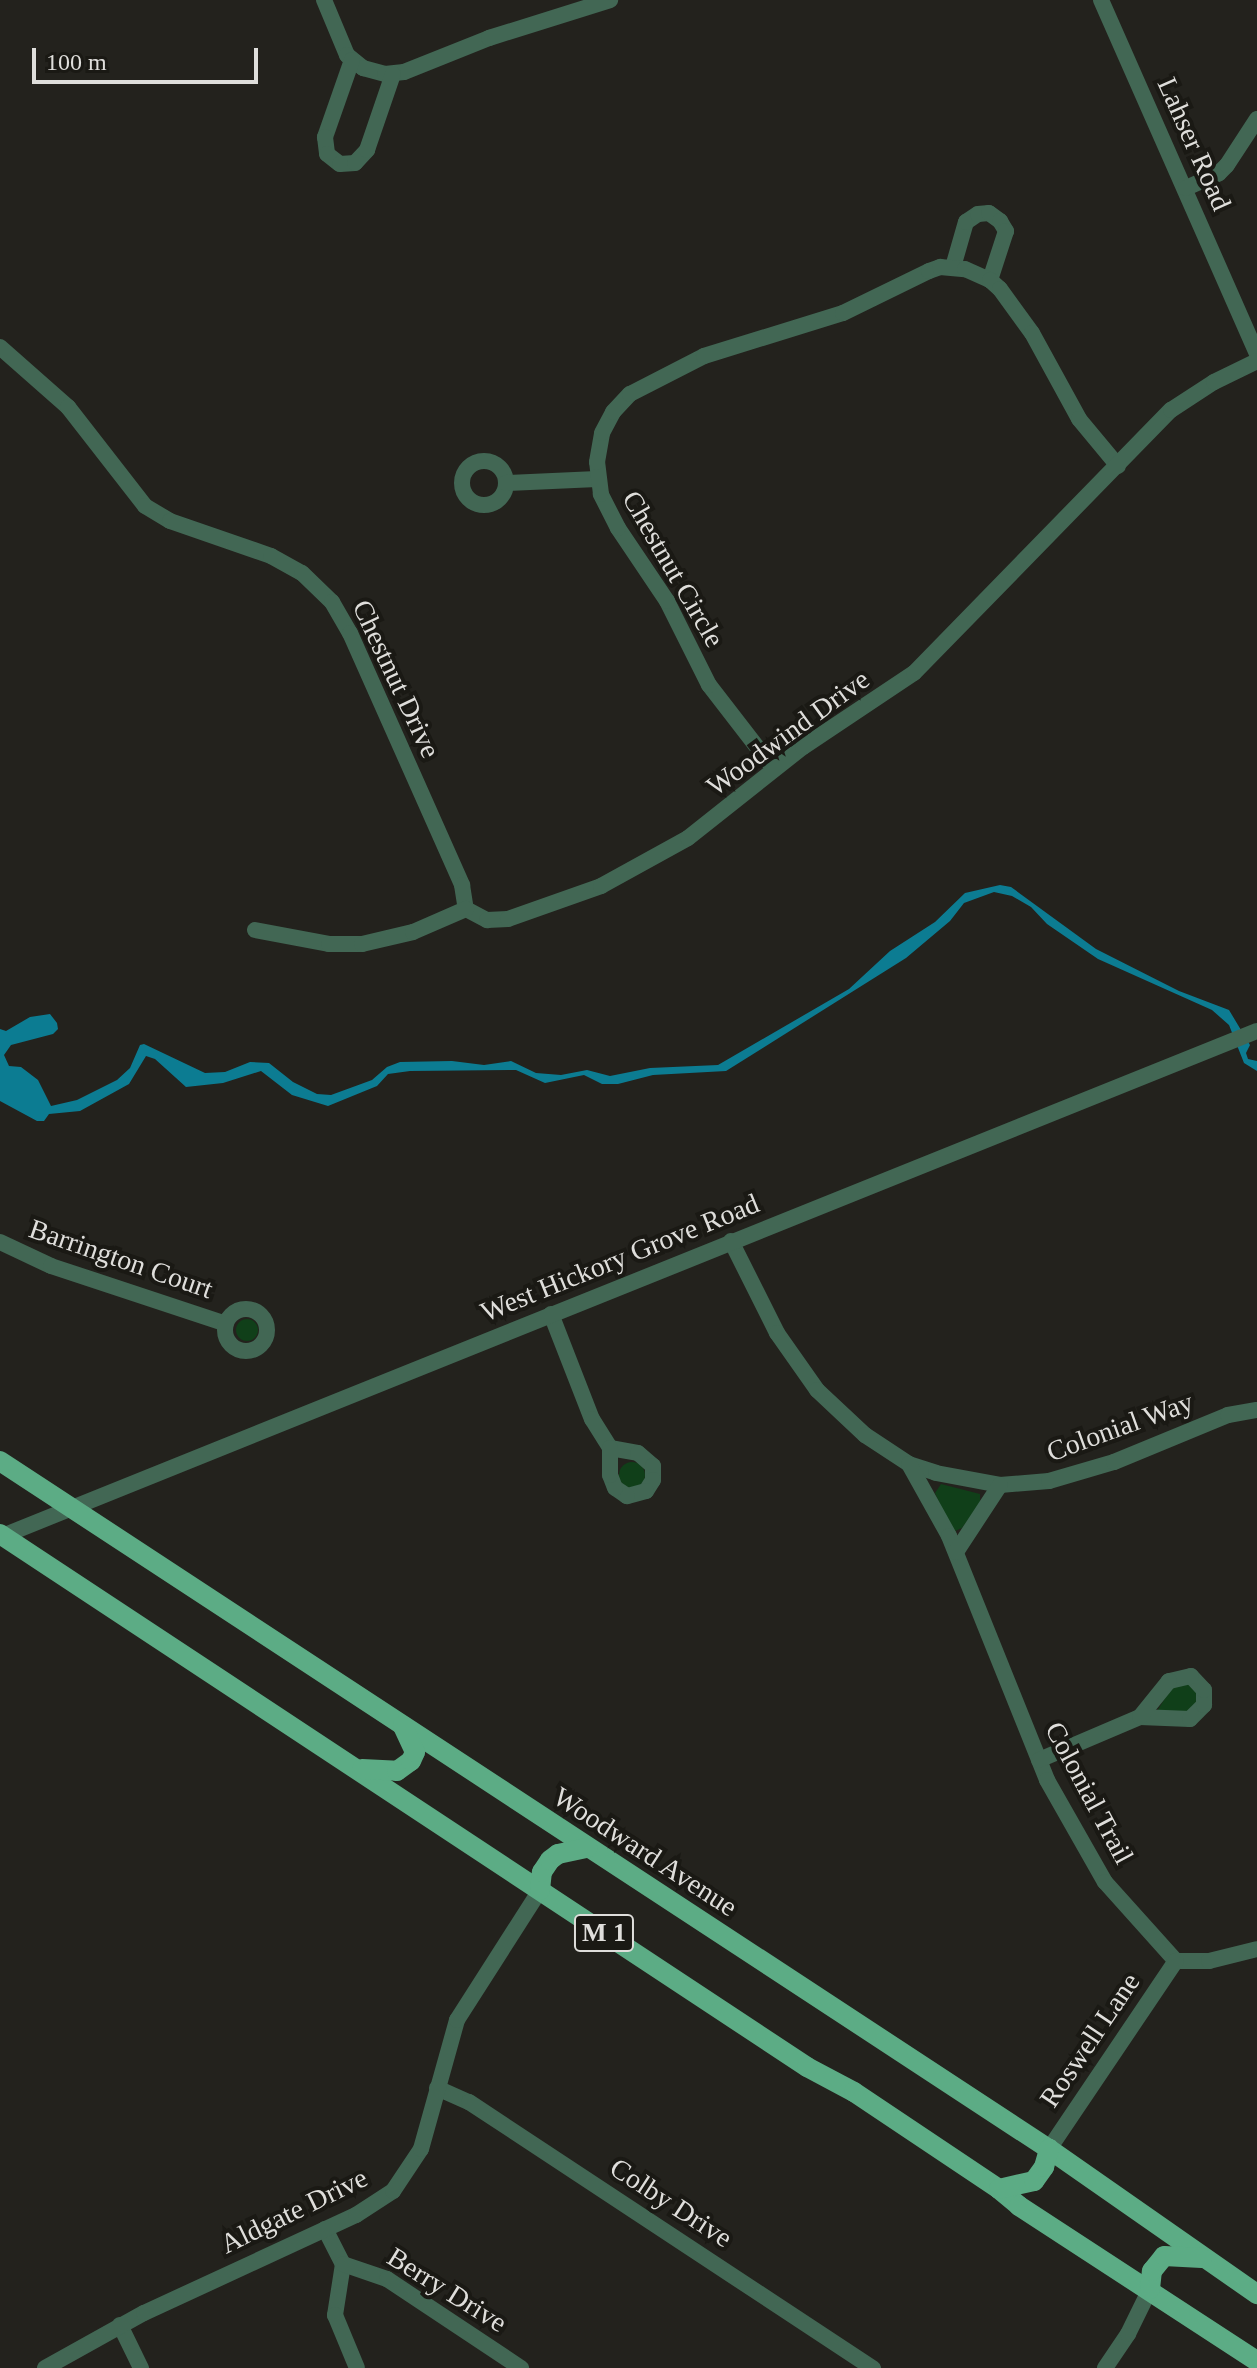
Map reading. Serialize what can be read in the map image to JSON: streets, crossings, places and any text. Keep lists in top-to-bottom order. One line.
{"streets":{"main road":["Woodward Avenue","M 1"],"street":["Lahser Road","Chestnut Circle","Chestnut Drive","Woodwind Drive","West Hickory Grove Road","Barrington Court","Colonial Way","Colonial Trail","Roswell Lane","Colby Drive","Aldgate Drive","Berry Drive"]},"crossings":[["Chestnut Circle","Woodwind Drive"],["Chestnut Drive","Woodwind Drive"],["West Hickory Grove Road","Colonial Way"],["West Hickory Grove Road","Woodward Avenue"],["West Hickory Grove Road","M 1"],["Colonial Way","Colonial Trail"],["Colonial Trail","Roswell Lane"],["Woodward Avenue","Roswell Lane"],["M 1","Aldgate Drive"],["Colby Drive","Aldgate Drive"]],"scale_bar":"100 m"}
